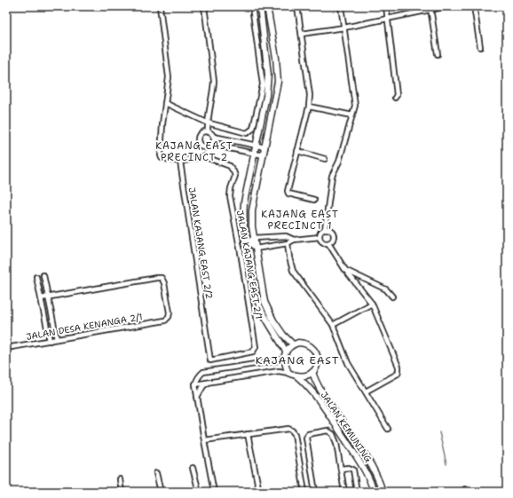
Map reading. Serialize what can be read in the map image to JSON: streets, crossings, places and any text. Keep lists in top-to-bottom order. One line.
{"streets":{"street":["JALAN KAJANG EAST 2/2","JALAN KAJANG EAST 2/1","JALAN DESA KENANGA 2/1","JALAN KEMUNING"]},"crossings":[["JALAN KAJANG EAST 2/2","JALAN KAJANG EAST 2/1"]],"districts":["KAJANG EAST PRECINCT 2","KAJANG EAST PRECINCT 1","KAJANG EAST"]}
